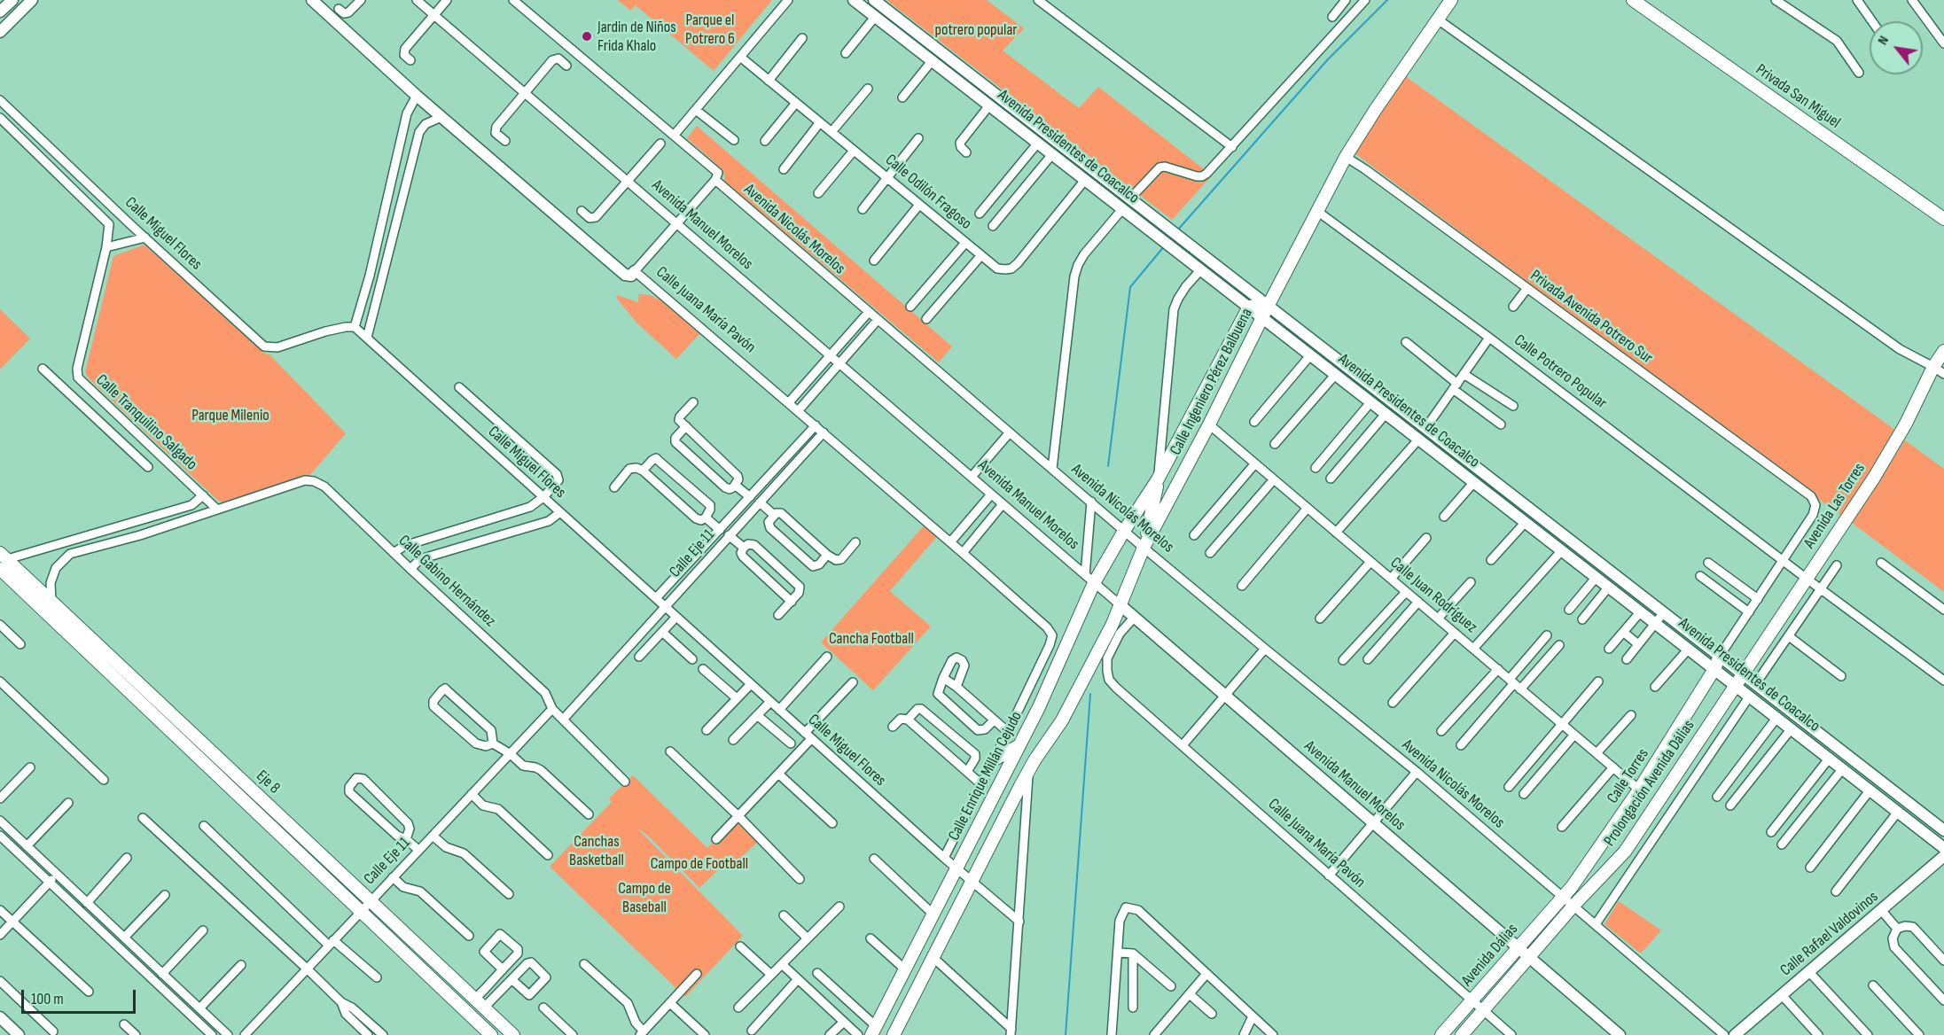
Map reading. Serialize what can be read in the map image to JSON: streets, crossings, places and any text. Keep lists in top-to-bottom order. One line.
{"streets":{"main road":["Privada San Miguel","Calle Ingeniero Pérez Balbuena","Avenida Las Torres","Calle Enrique Millán Cejudo","Calle Torres","Eje 8","Prolongación Avenida Dálias","Avenida Dálias"],"street":["Avenida Presidentes de Coacalco","Calle Odilón Fragoso","Avenida Manuel Morelos","Avenida Nicolás Morelos","Calle Miguel Flores","Calle Juana María Pavón","Privada Avenida Potrero Sur","Calle Potrero Popular","Calle Tranquilino Salgado","Calle Eje 11","Calle Gabino Hernández","Calle Juan Rodríguez","Calle Rafael Valdovinos"]},"crossings":[["Avenida Presidentes de Coacalco","Calle Odilón Fragoso"],["Avenida Presidentes de Coacalco","Calle Ingeniero Pérez Balbuena"],["Avenida Presidentes de Coacalco","Avenida Las Torres"],["Avenida Presidentes de Coacalco","Calle Torres"],["Avenida Presidentes de Coacalco","Prolongación Avenida Dálias"],["Avenida Manuel Morelos","Calle Juana María Pavón"],["Avenida Manuel Morelos","Calle Enrique Millán Cejudo"],["Avenida Manuel Morelos","Avenida Dálias"],["Avenida Nicolás Morelos","Calle Ingeniero Pérez Balbuena"],["Avenida Nicolás Morelos","Calle Enrique Millán Cejudo"],["Avenida Nicolás Morelos","Calle Torres"],["Avenida Nicolás Morelos","Prolongación Avenida Dálias"],["Avenida Nicolás Morelos","Avenida Dálias"],["Calle Miguel Flores","Calle Tranquilino Salgado"],["Calle Miguel Flores","Calle Eje 11"],["Calle Miguel Flores","Calle Enrique Millán Cejudo"],["Calle Juana María Pavón","Calle Eje 11"],["Calle Juana María Pavón","Avenida Dálias"],["Privada Avenida Potrero Sur","Calle Potrero Popular"],["Calle Potrero Popular","Avenida Las Torres"],["Calle Ingeniero Pérez Balbuena","Calle Juan Rodríguez"],["Calle Ingeniero Pérez Balbuena","Calle Enrique Millán Cejudo"],["Calle Tranquilino Salgado","Calle Gabino Hernández"],["Avenida Las Torres","Prolongación Avenida Dálias"],["Calle Eje 11","Calle Gabino Hernández"],["Calle Eje 11","Eje 8"],["Calle Juan Rodríguez","Calle Torres"],["Calle Torres","Avenida Dálias"],["Prolongación Avenida Dálias","Avenida Dálias"]],"parks":["Parque el Potrero 6","potrero popular","Parque Milenio","Cancha Football","Canchas Basketball","Campo de Football","Campo de Baseball"],"places":["Jardin de Niños Frida Khalo"],"scale_bar":"100 m","north":"top left"}
